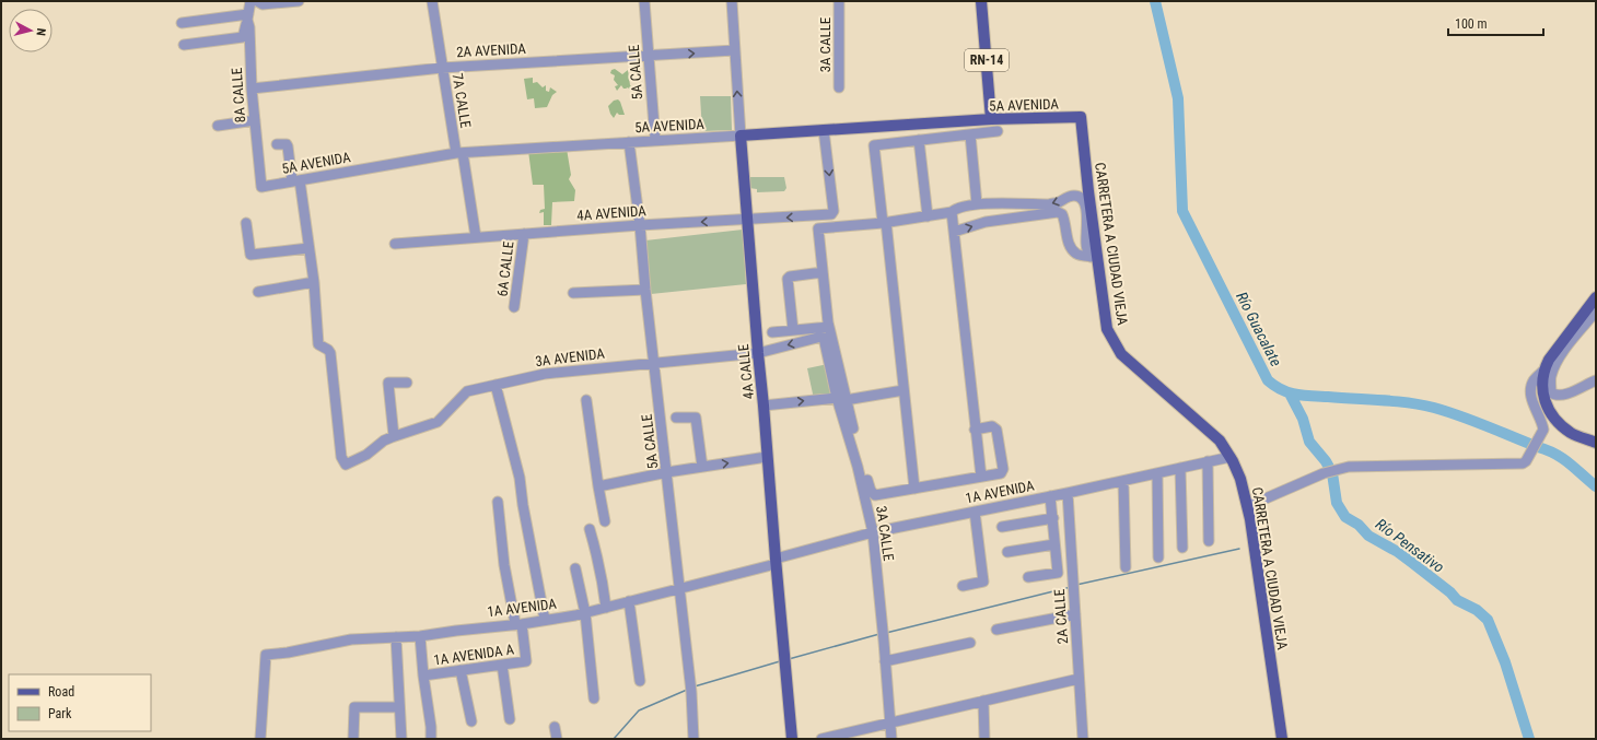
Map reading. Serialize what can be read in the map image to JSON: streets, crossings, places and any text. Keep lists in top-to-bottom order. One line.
{"streets":{"main road":["RN-14","5A AVENIDA","CARRETERA A CIUDAD VIEJA","4A CALLE"],"street":["3A CALLE","2A AVENIDA","5A CALLE","8A CALLE","7A CALLE","4A AVENIDA","6A CALLE","3A AVENIDA","1A AVENIDA","2A CALLE","1A AVENIDA A"]},"crossings":[["3A CALLE","3A AVENIDA"],["3A CALLE","1A AVENIDA"],["2A AVENIDA","5A CALLE"],["2A AVENIDA","8A CALLE"],["2A AVENIDA","7A CALLE"],["2A AVENIDA","4A CALLE"],["RN-14","5A AVENIDA"],["5A CALLE","5A AVENIDA"],["5A CALLE","4A AVENIDA"],["5A CALLE","3A AVENIDA"],["5A CALLE","1A AVENIDA"],["8A CALLE","5A AVENIDA"],["7A CALLE","5A AVENIDA"],["7A CALLE","4A AVENIDA"],["5A AVENIDA","4A AVENIDA"],["5A AVENIDA","CARRETERA A CIUDAD VIEJA"],["5A AVENIDA","4A CALLE"],["4A AVENIDA","6A CALLE"],["4A AVENIDA","4A CALLE"],["CARRETERA A CIUDAD VIEJA","1A AVENIDA"],["3A AVENIDA","4A CALLE"],["4A CALLE","1A AVENIDA"],["1A AVENIDA","2A CALLE"],["1A AVENIDA","1A AVENIDA A"]],"water":["Río Guacalate","Río Pensativo"],"legend":["Road","Park"],"scale_bar":"100 m","north":"right"}
